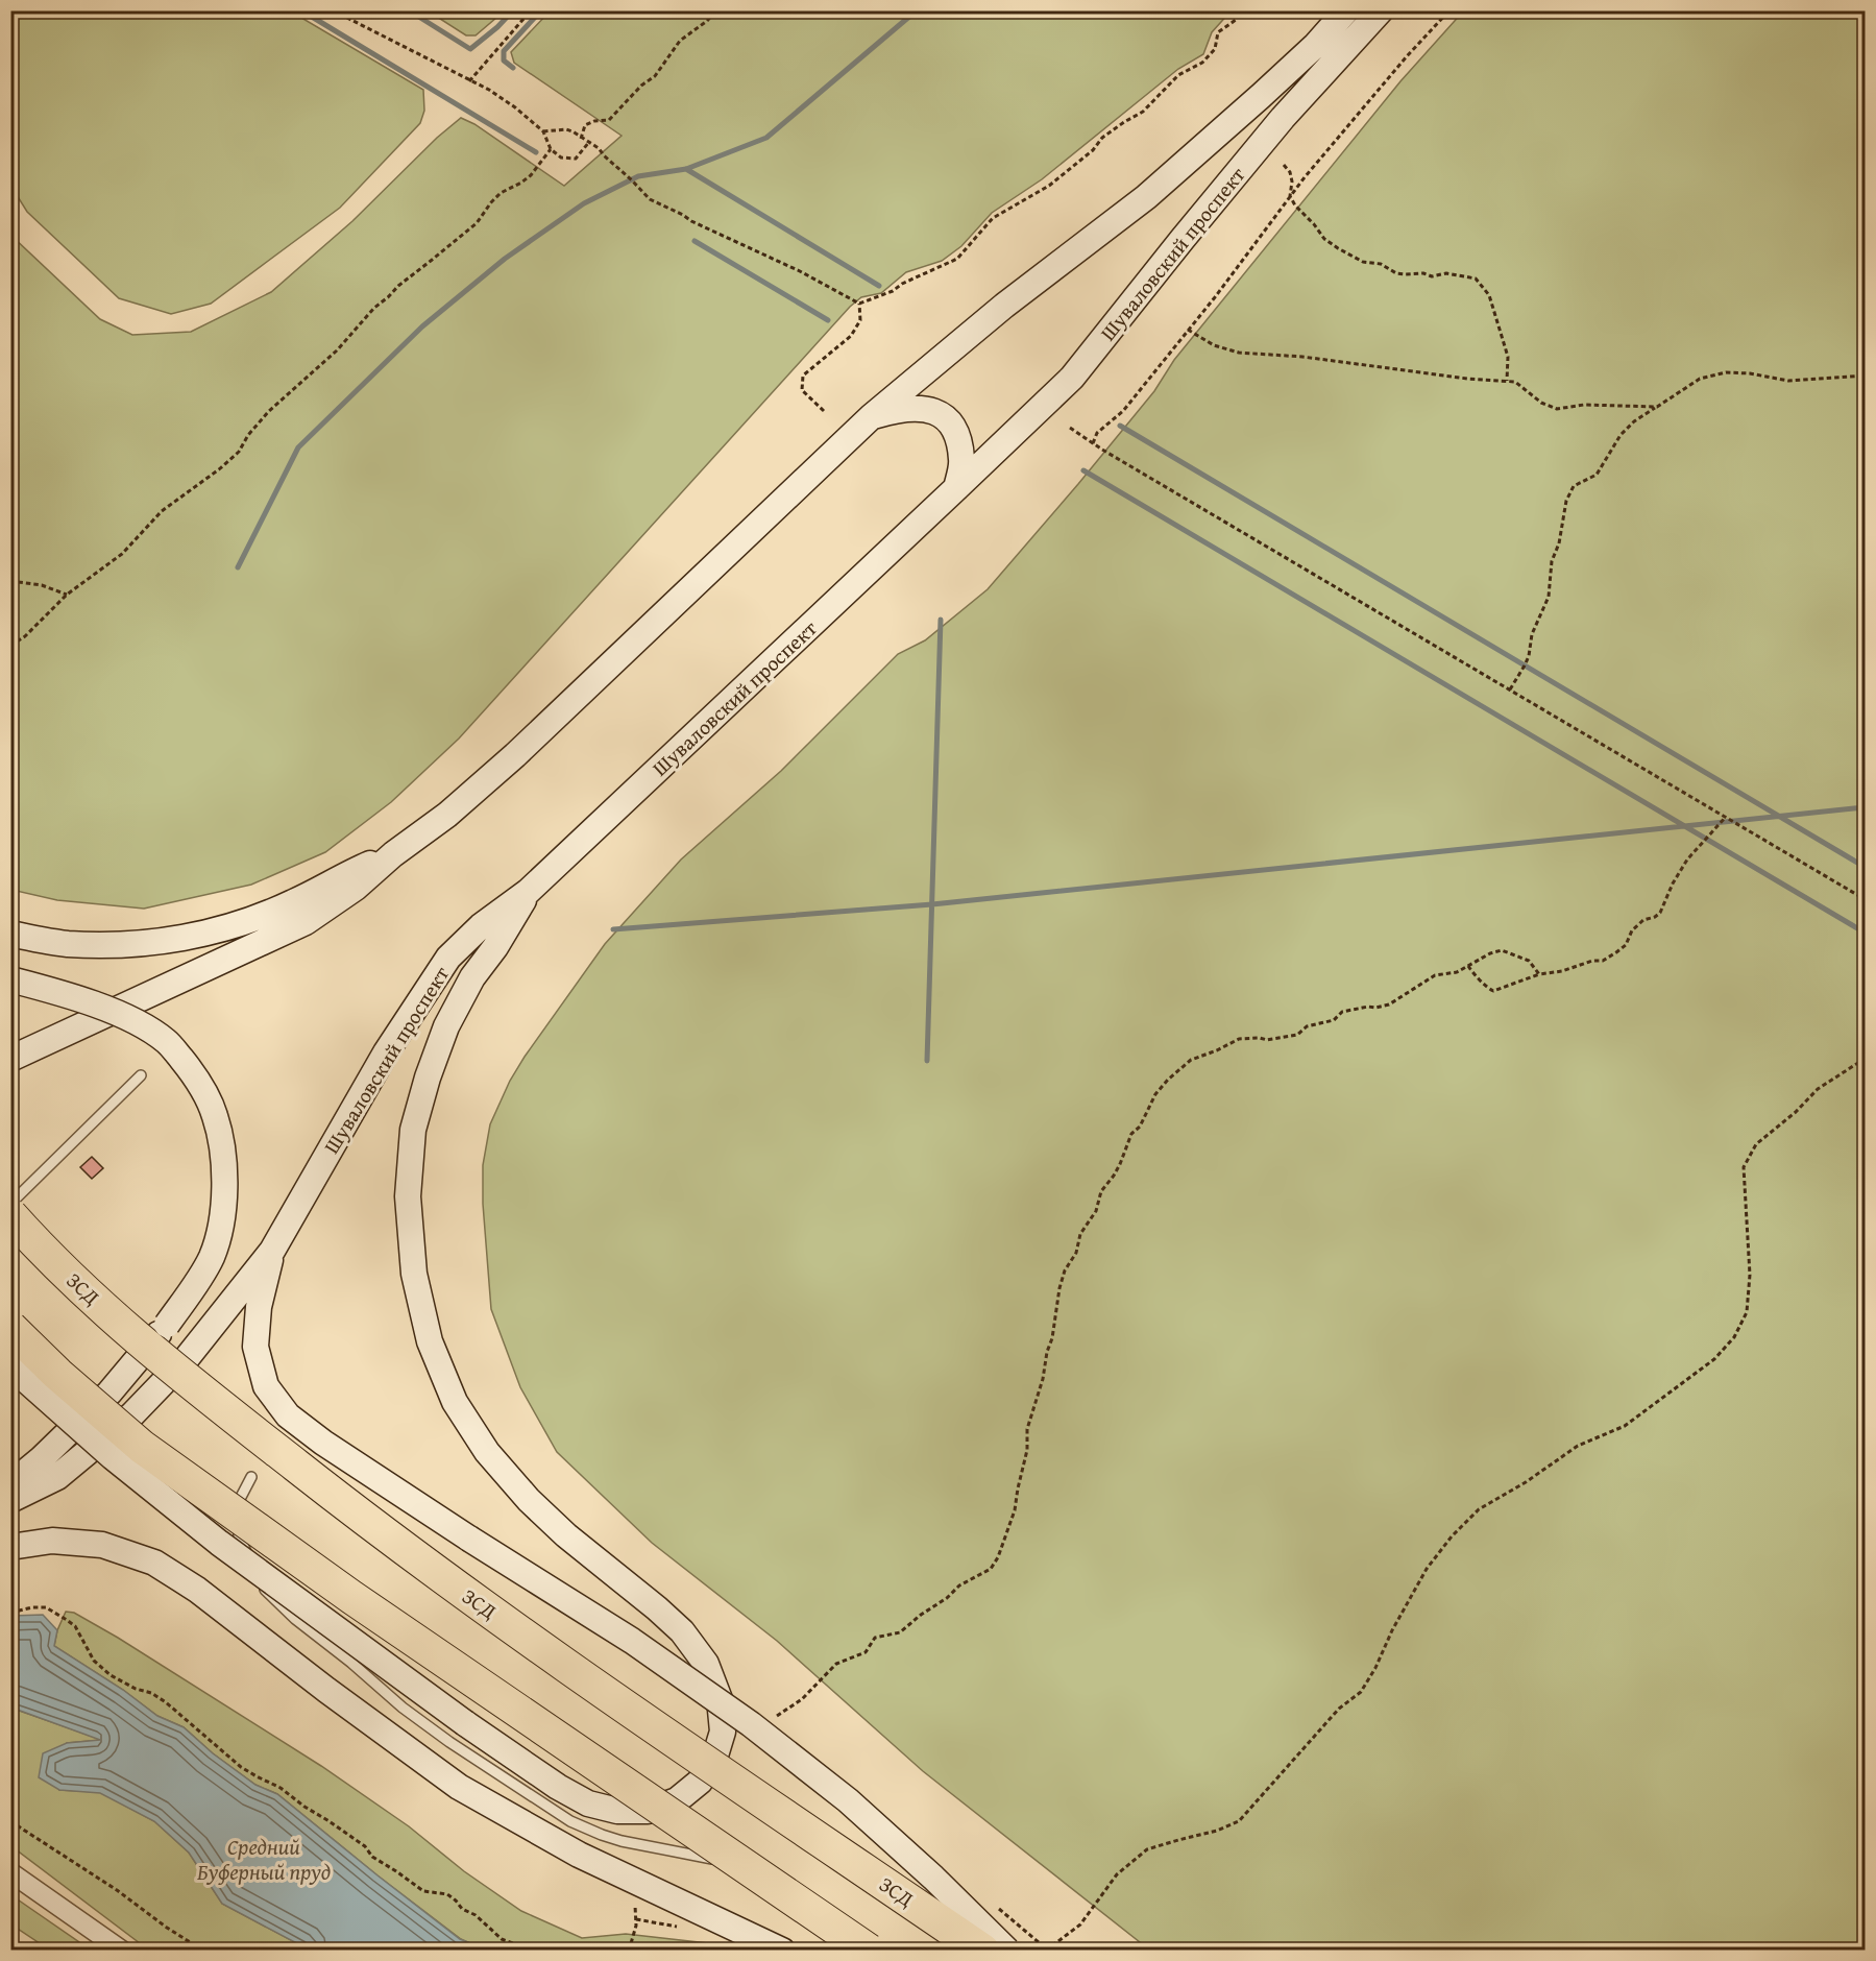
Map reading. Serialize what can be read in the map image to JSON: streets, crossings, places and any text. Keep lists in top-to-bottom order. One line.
{"streets":{"highway":["ЗСД"],"main road":["Шуваловский проспект"]},"water":["Средний Буферный пруд"]}
